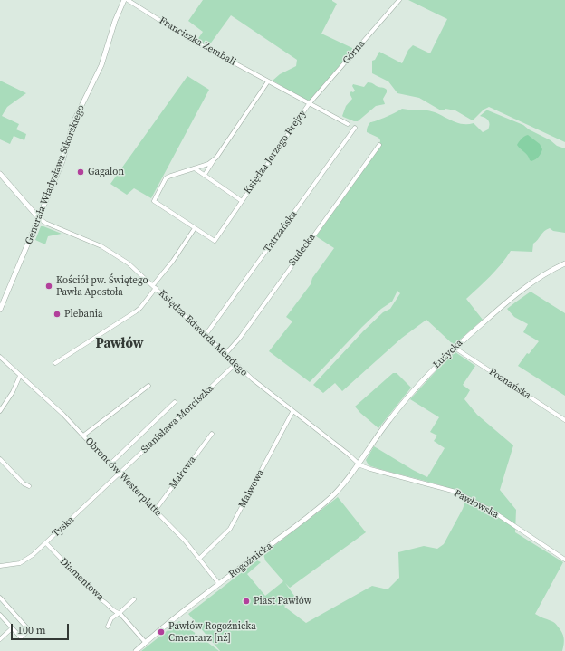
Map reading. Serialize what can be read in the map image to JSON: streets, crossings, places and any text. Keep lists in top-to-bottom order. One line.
{"streets":{"street":["Franciszka Zembali","Górna","Księdza Jerzego Brejzy","Generała Władysława Sikorskiego","Tatrzańska","Sudecka","Księdza Edwarda Mendego","Łużycka","Poznańska","Stanisława Morciszka","Makowa","Obrońców Westerplatte","Malwowa","Pawłowska","Tyska","Rogoźnicka","Diamentowa"]},"crossings":[["Franciszka Zembali","Górna"],["Franciszka Zembali","Księdza Jerzego Brejzy"],["Górna","Księdza Jerzego Brejzy"],["Generała Władysława Sikorskiego","Księdza Edwarda Mendego"],["Tatrzańska","Księdza Edwarda Mendego"],["Sudecka","Księdza Edwarda Mendego"],["Księdza Edwarda Mendego","Łużycka"],["Księdza Edwarda Mendego","Stanisława Morciszka"],["Księdza Edwarda Mendego","Malwowa"],["Księdza Edwarda Mendego","Pawłowska"],["Księdza Edwarda Mendego","Rogoźnicka"],["Łużycka","Poznańska"],["Łużycka","Pawłowska"],["Łużycka","Rogoźnicka"],["Stanisława Morciszka","Obrońców Westerplatte"],["Stanisława Morciszka","Tyska"],["Makowa","Obrońców Westerplatte"],["Obrońców Westerplatte","Malwowa"],["Obrońców Westerplatte","Tyska"],["Obrońców Westerplatte","Rogoźnicka"],["Pawłowska","Rogoźnicka"],["Tyska","Diamentowa"],["Rogoźnicka","Diamentowa"]],"districts":["Pawłów"],"places":["Gagalon","Kościół pw. Świętego Pawła Apostoła","Plebania","Piast Pawłów","Pawłów Rogoźnicka Cmentarz [nż]"],"scale_bar":"100 m"}
